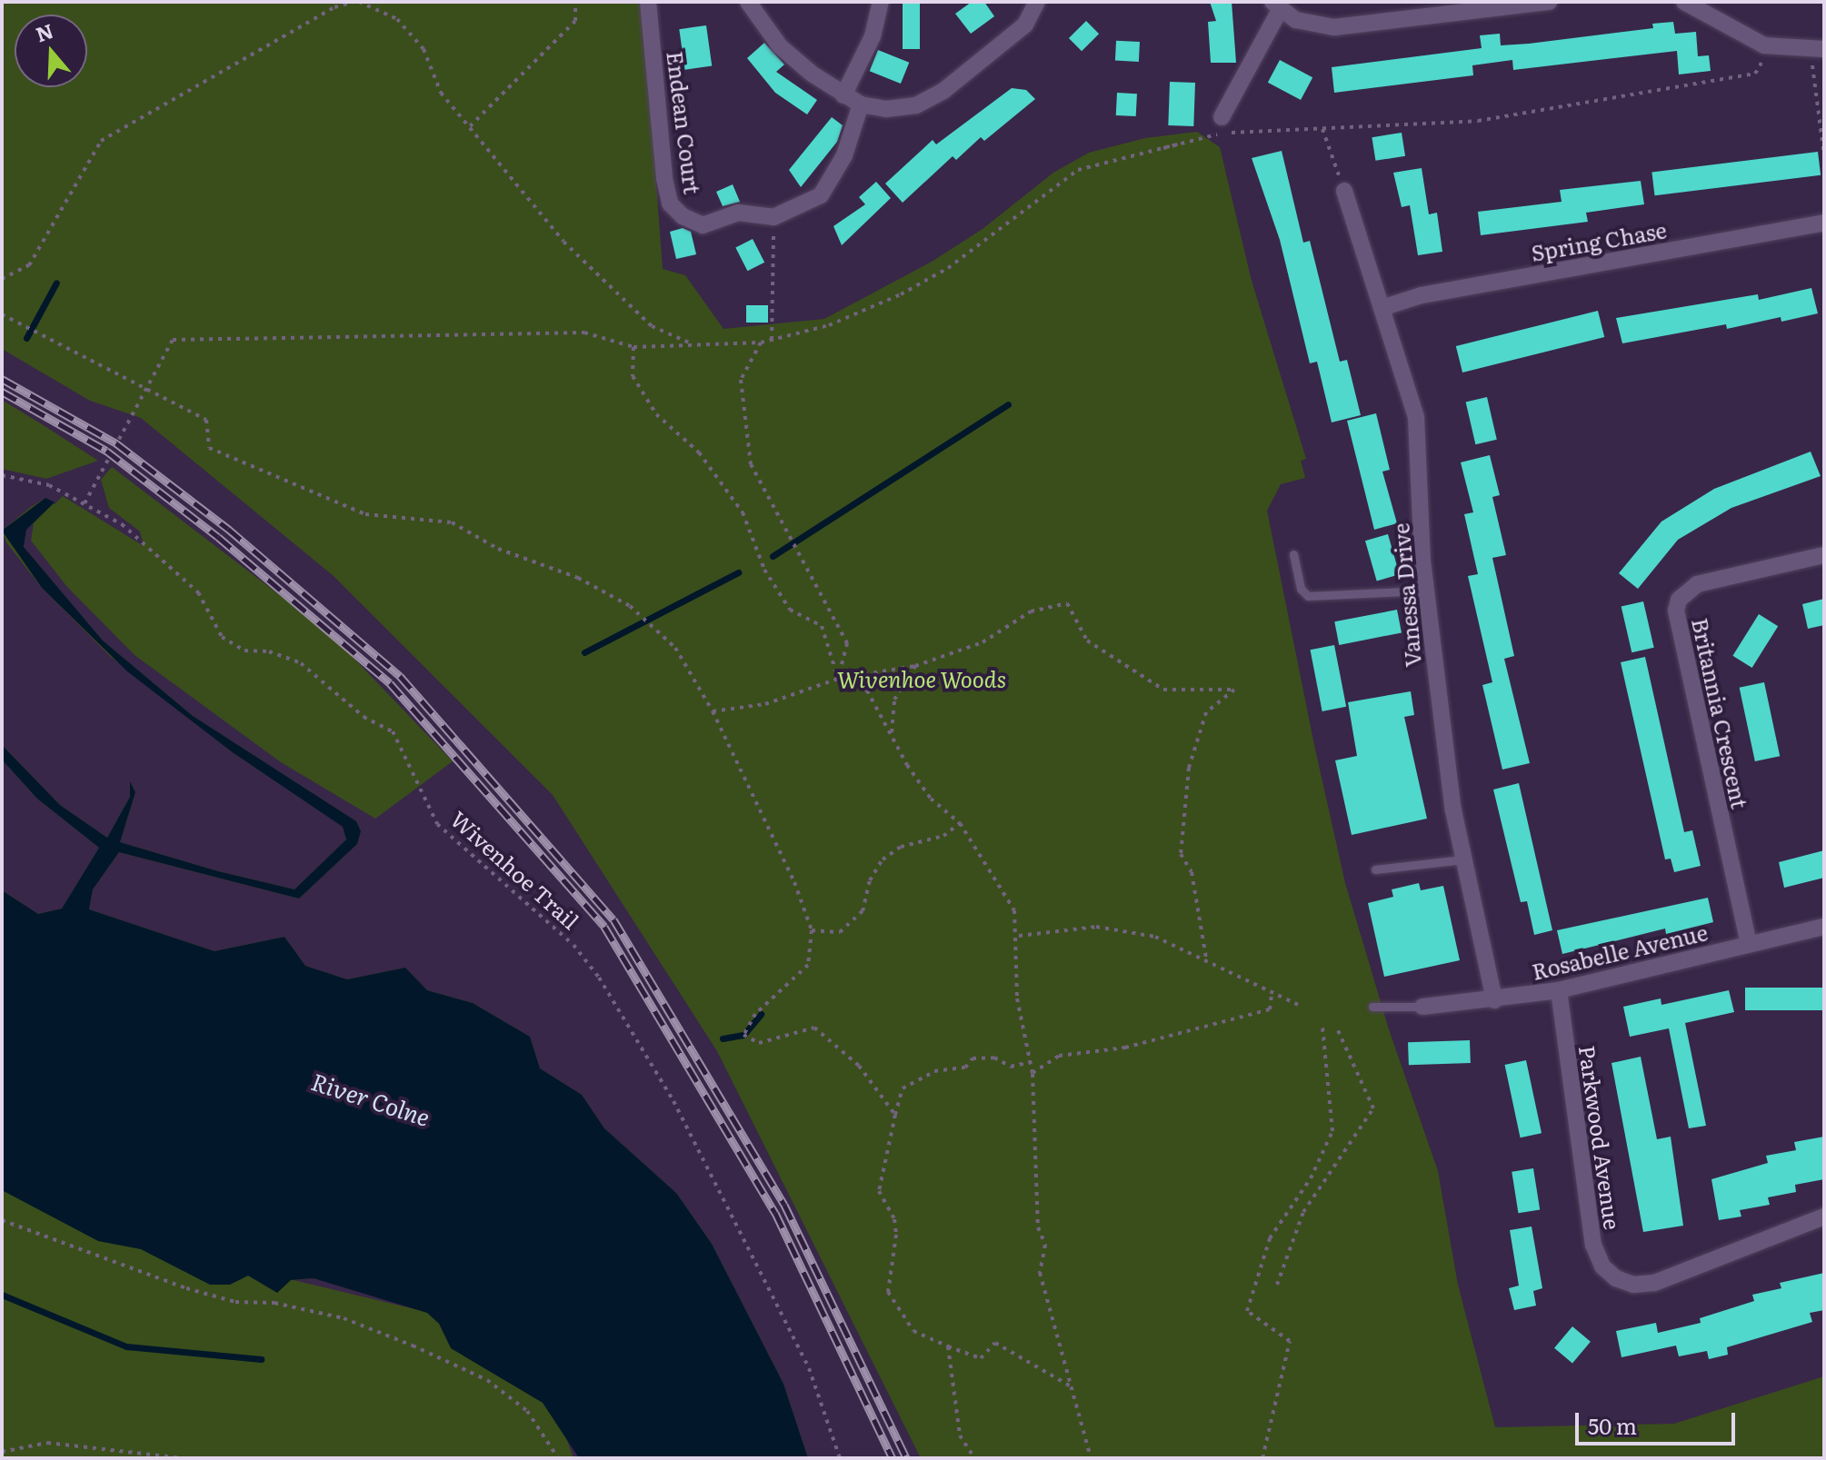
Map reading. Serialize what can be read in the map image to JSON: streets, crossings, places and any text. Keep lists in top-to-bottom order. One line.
{"streets":{"street":["Endean Court","Spring Chase","Vanessa Drive","Britannia Crescent","Rosabelle Avenue","Parkwood Avenue"],"path":["Wivenhoe Trail"]},"crossings":[["Spring Chase","Vanessa Drive"],["Vanessa Drive","Rosabelle Avenue"],["Britannia Crescent","Rosabelle Avenue"],["Rosabelle Avenue","Parkwood Avenue"]],"water":["River Colne"],"parks":["Wivenhoe Woods"],"scale_bar":"50 m","north":"top"}
